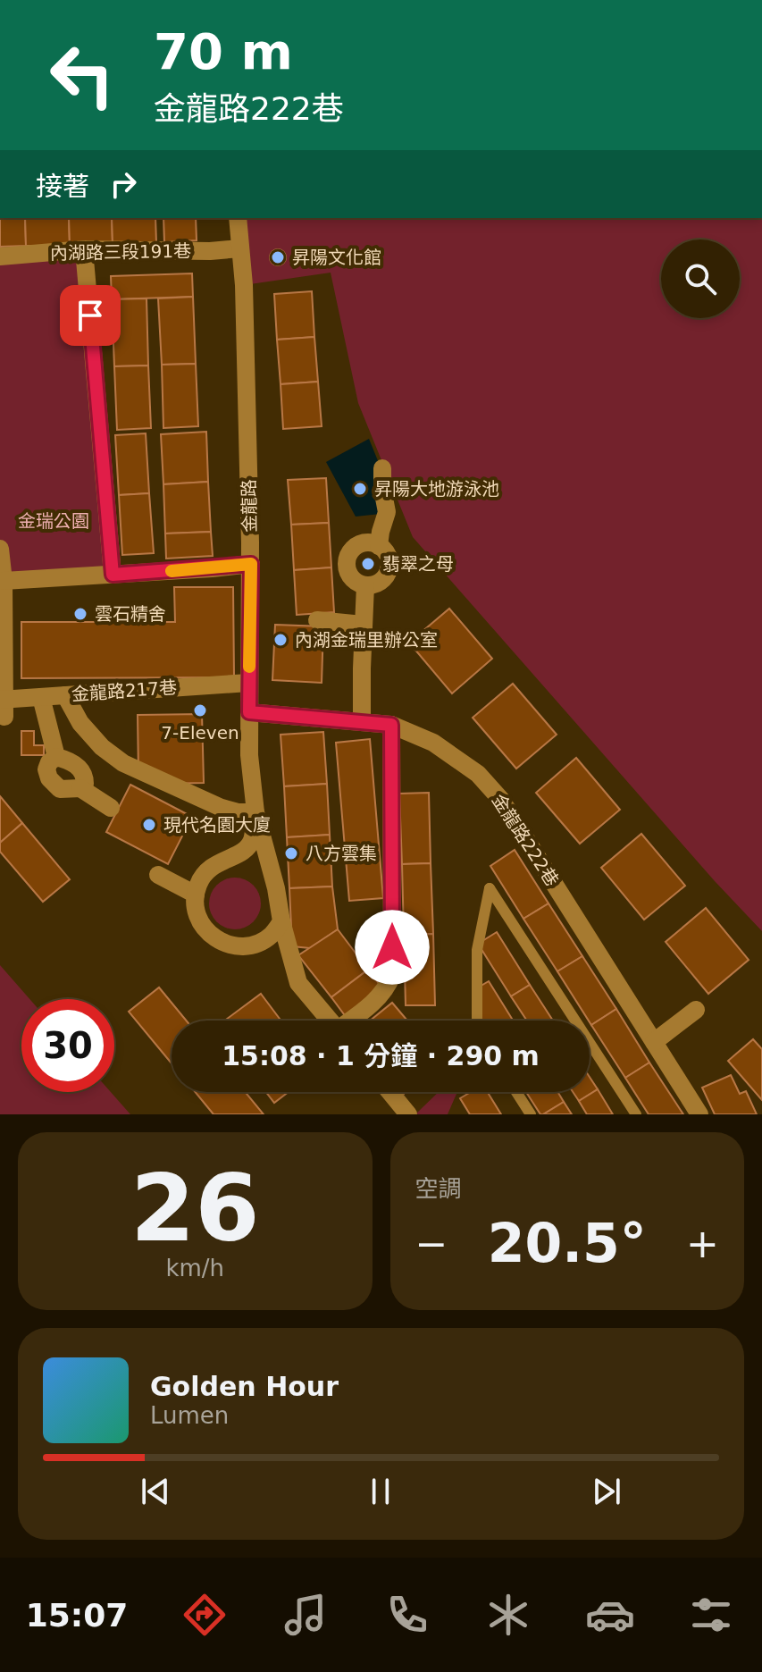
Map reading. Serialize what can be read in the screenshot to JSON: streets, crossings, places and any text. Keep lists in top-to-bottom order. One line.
{"streets":{"street":["內湖路三段191巷","金龍路","金龍路217巷","金龍路222巷"]},"crossings":[["內湖路三段191巷","金龍路"],["金龍路","金龍路217巷"],["金龍路","金龍路222巷"]],"parks":["金瑞公園"],"places":["昇陽文化館","昇陽大地游泳池","翡翠之母","雲石精舍","內湖金瑞里辦公室","7-Eleven","現代名園大廈","八方雲集"],"page":{"turn":["70 m","金龍路222巷"],"then":"接著","limit":"30","trip":"15:08 · 1 分鐘 · 290 m","tile":[["26","km/h"],"空調"],"heat":["−","20.5°","+"],"song":["Golden Hour","Lumen"],"tabs":"15:07"}}
